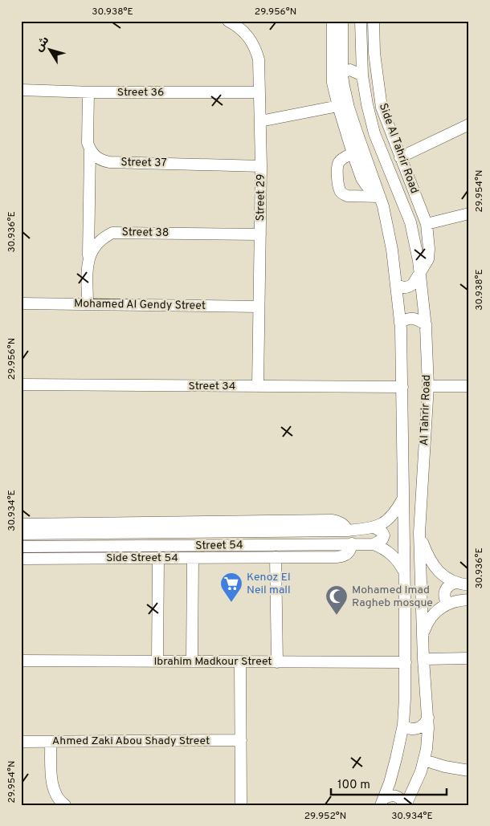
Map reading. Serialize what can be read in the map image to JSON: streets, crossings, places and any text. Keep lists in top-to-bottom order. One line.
{"streets":{"street":["Street 36","Side Al Tahrir Road","Street 37","Street 29","Street 38","Mohamed Al Gendy Street","Street 34","Al Tahrir Road","Street 54","Side Street 54","Ibrahim Madkour Street","Ahmed Zaki Abou Shady Street"]},"crossings":[["Street 36","Street 29"],["Side Al Tahrir Road","Al Tahrir Road"],["Street 37","Street 29"],["Street 29","Street 38"],["Street 29","Mohamed Al Gendy Street"],["Street 29","Street 34"],["Street 38","Mohamed Al Gendy Street"],["Street 34","Al Tahrir Road"],["Al Tahrir Road","Street 54"],["Al Tahrir Road","Ibrahim Madkour Street"],["Street 54","Side Street 54"]],"places":{"supermarket":["Kenoz El Neil mall"],"mosque":["Mohamed Imad Ragheb mosque"]},"scale_bar":"100 m","north":"top left","coordinates":["30.938°E","29.956°N","29.954°N","30.936°E","30.934°E","29.952°N"]}
